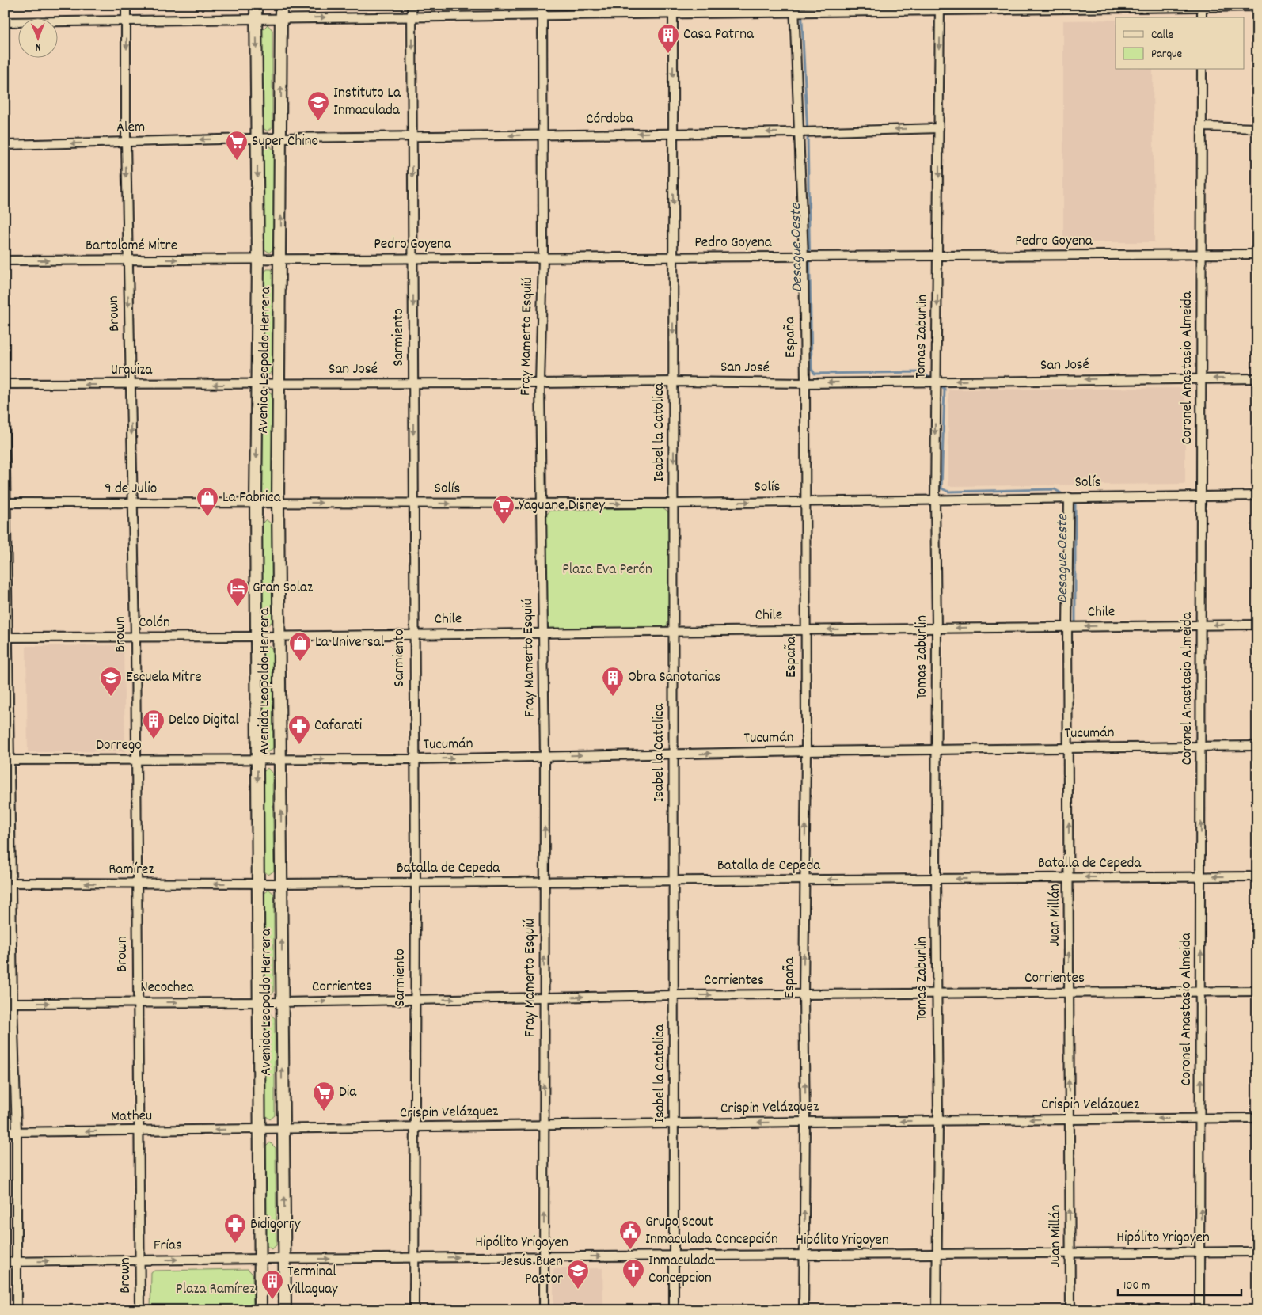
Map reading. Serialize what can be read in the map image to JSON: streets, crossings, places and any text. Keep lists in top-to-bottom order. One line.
{"streets":{"street":["Córdoba","Alem","Pedro Goyena","Bartolomé Mitre","Brown","Fray Mamerto Esquiú","Tomas Zaburlin","Sarmiento","España","Avenida Leopoldo Herrera","San José","Coronel Anastasio Almeida","Urquiza","Isabel la Catolica","Solís","9 de Julio","Chile","Colón","Tucumán","Dorrego","Batalla de Cepeda","Ramírez","Juan Millán","Corrientes","Necochea","Crispin Velázquez","Matheu","Hipólito Yrigoyen","Frías"]},"crossings":[["Córdoba","Alem"],["Córdoba","Fray Mamerto Esquiú"],["Córdoba","Tomas Zaburlin"],["Córdoba","Sarmiento"],["Córdoba","España"],["Córdoba","Avenida Leopoldo Herrera"],["Córdoba","Isabel la Catolica"],["Alem","Brown"],["Alem","Avenida Leopoldo Herrera"],["Pedro Goyena","Bartolomé Mitre"],["Pedro Goyena","Fray Mamerto Esquiú"],["Pedro Goyena","Tomas Zaburlin"],["Pedro Goyena","Sarmiento"],["Pedro Goyena","España"],["Pedro Goyena","Avenida Leopoldo Herrera"],["Pedro Goyena","Coronel Anastasio Almeida"],["Pedro Goyena","Isabel la Catolica"],["Bartolomé Mitre","Brown"],["Bartolomé Mitre","Avenida Leopoldo Herrera"],["Brown","Urquiza"],["Brown","9 de Julio"],["Brown","Colón"],["Brown","Dorrego"],["Brown","Ramírez"],["Brown","Necochea"],["Brown","Matheu"],["Brown","Frías"],["Fray Mamerto Esquiú","San José"],["Fray Mamerto Esquiú","Solís"],["Fray Mamerto Esquiú","Chile"],["Fray Mamerto Esquiú","Tucumán"],["Fray Mamerto Esquiú","Batalla de Cepeda"],["Fray Mamerto Esquiú","Corrientes"],["Fray Mamerto Esquiú","Crispin Velázquez"],["Fray Mamerto Esquiú","Hipólito Yrigoyen"],["Tomas Zaburlin","San José"],["Tomas Zaburlin","Solís"],["Tomas Zaburlin","Chile"],["Tomas Zaburlin","Tucumán"],["Tomas Zaburlin","Batalla de Cepeda"],["Tomas Zaburlin","Corrientes"],["Tomas Zaburlin","Crispin Velázquez"],["Tomas Zaburlin","Hipólito Yrigoyen"],["Sarmiento","San José"],["Sarmiento","Solís"],["Sarmiento","Chile"],["Sarmiento","Tucumán"],["Sarmiento","Batalla de Cepeda"],["Sarmiento","Corrientes"],["Sarmiento","Crispin Velázquez"],["Sarmiento","Hipólito Yrigoyen"],["España","San José"],["España","Solís"],["España","Chile"],["España","Tucumán"],["España","Batalla de Cepeda"],["España","Corrientes"],["España","Crispin Velázquez"],["España","Hipólito Yrigoyen"],["Avenida Leopoldo Herrera","San José"],["Avenida Leopoldo Herrera","Urquiza"],["Avenida Leopoldo Herrera","Solís"],["Avenida Leopoldo Herrera","9 de Julio"],["Avenida Leopoldo Herrera","Chile"],["Avenida Leopoldo Herrera","Colón"],["Avenida Leopoldo Herrera","Tucumán"],["Avenida Leopoldo Herrera","Dorrego"],["Avenida Leopoldo Herrera","Batalla de Cepeda"],["Avenida Leopoldo Herrera","Ramírez"],["Avenida Leopoldo Herrera","Corrientes"],["Avenida Leopoldo Herrera","Necochea"],["Avenida Leopoldo Herrera","Crispin Velázquez"],["Avenida Leopoldo Herrera","Matheu"],["Avenida Leopoldo Herrera","Hipólito Yrigoyen"],["Avenida Leopoldo Herrera","Frías"],["San José","Coronel Anastasio Almeida"],["San José","Urquiza"],["San José","Isabel la Catolica"],["Coronel Anastasio Almeida","Solís"],["Coronel Anastasio Almeida","Chile"],["Coronel Anastasio Almeida","Tucumán"],["Coronel Anastasio Almeida","Batalla de Cepeda"],["Coronel Anastasio Almeida","Corrientes"],["Coronel Anastasio Almeida","Crispin Velázquez"],["Coronel Anastasio Almeida","Hipólito Yrigoyen"],["Isabel la Catolica","Solís"],["Isabel la Catolica","Chile"],["Isabel la Catolica","Tucumán"],["Isabel la Catolica","Batalla de Cepeda"],["Isabel la Catolica","Corrientes"],["Isabel la Catolica","Crispin Velázquez"],["Isabel la Catolica","Hipólito Yrigoyen"],["Solís","9 de Julio"],["Solís","Juan Millán"],["Chile","Colón"],["Chile","Juan Millán"],["Tucumán","Dorrego"],["Tucumán","Juan Millán"],["Batalla de Cepeda","Ramírez"],["Batalla de Cepeda","Juan Millán"],["Juan Millán","Corrientes"],["Juan Millán","Crispin Velázquez"],["Juan Millán","Hipólito Yrigoyen"],["Corrientes","Necochea"],["Crispin Velázquez","Matheu"],["Hipólito Yrigoyen","Frías"]],"one_way":["Córdoba","Alem","Bartolomé Mitre","Brown","Fray Mamerto Esquiú","Tomas Zaburlin","Sarmiento","España","San José","Coronel Anastasio Almeida","Urquiza","Isabel la Catolica","Solís","Chile","Tucumán","Batalla de Cepeda","Ramírez","Juan Millán","Corrientes","Necochea","Crispin Velázquez","Matheu","Hipólito Yrigoyen","Frías"],"water":["Desague Oeste"],"parks":["Plaza Eva Perón","Plaza Ramírez"],"places":{"building":["Casa Patrna","Obra Sanotarias","Delco Digital","Terminal Villaguay"],"school or university":["Instituto La Inmaculada","Escuela Mitre","Jesús Buen Pastor"],"supermarket":["Super Chino","Yaguane Disney","Dia"],"shop":["La Fabrica","La Universal"],"hotel":["Gran Solaz"],"pharmacy":["Cafarati","Bidigorry"],"public building":["Grupo Scout Inmaculada Concepción"],"church":["Inmaculada Concepcion"]},"legend":["Calle","Parque"],"scale_bar":"100 m","north":"bottom"}
